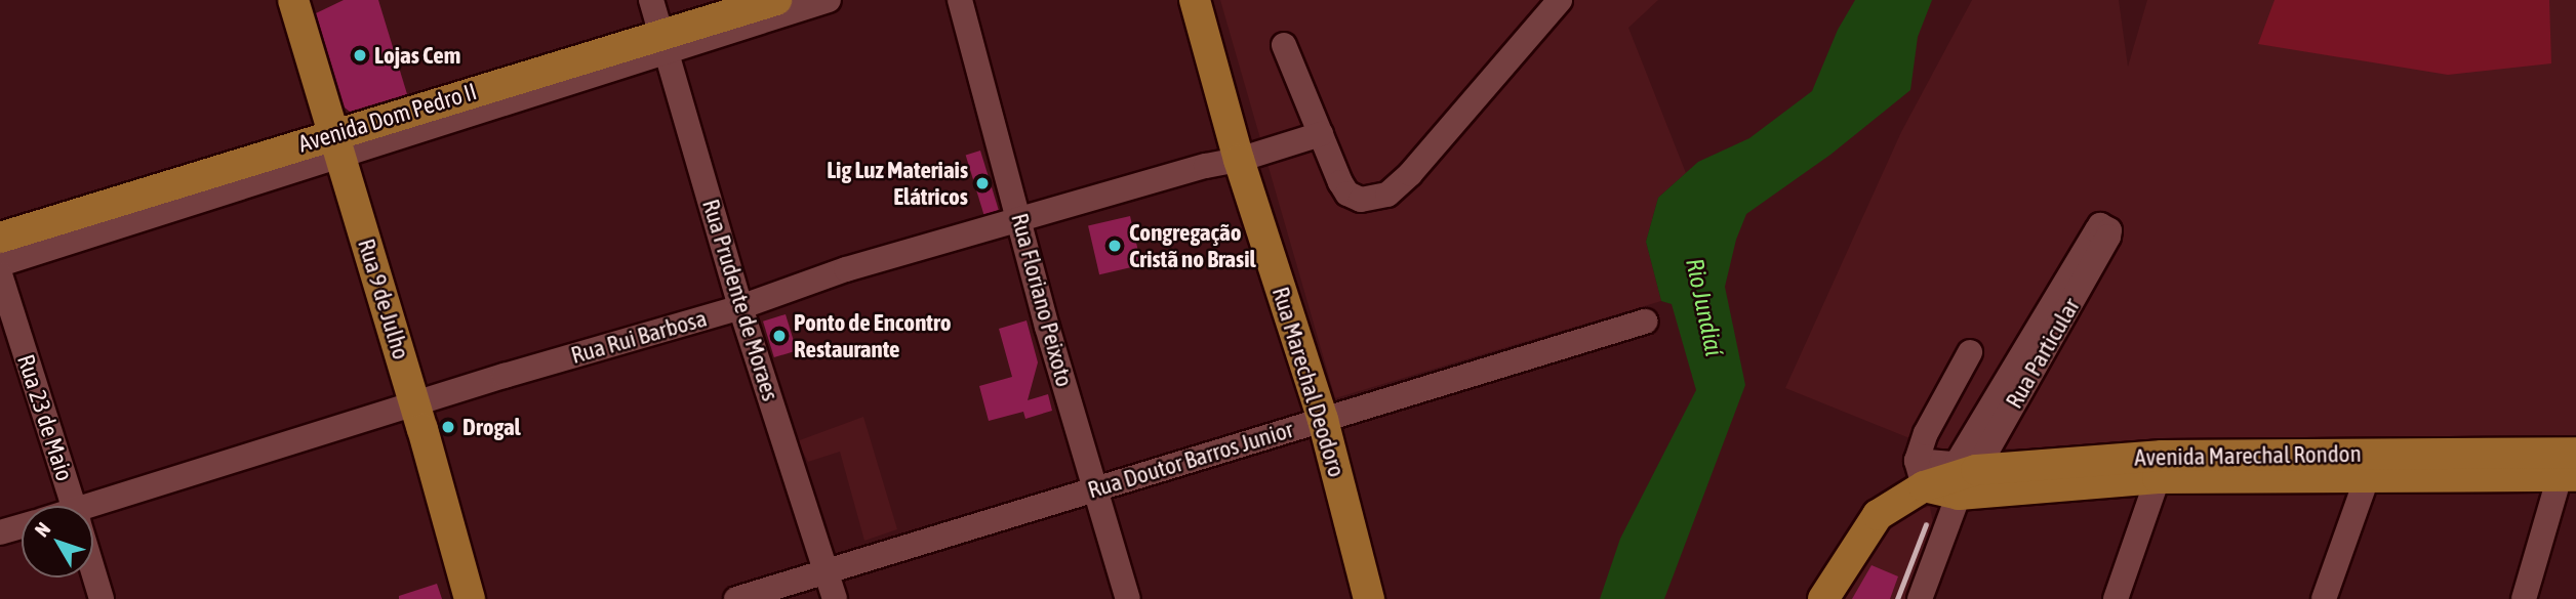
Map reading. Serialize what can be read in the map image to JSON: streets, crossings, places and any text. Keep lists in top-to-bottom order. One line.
{"streets":{"main road":["Avenida Dom Pedro II","Rua 9 de Julho","Rua Marechal Deodoro","Avenida Marechal Rondon"],"street":["Rua Prudente de Moraes","Rua Floriano Peixoto","Rua Rui Barbosa","Rua Particular","Rua 23 de Maio","Rua Doutor Barros Junior"]},"crossings":[["Avenida Dom Pedro II","Rua 9 de Julho"],["Avenida Dom Pedro II","Rua Prudente de Moraes"],["Rua 9 de Julho","Rua Rui Barbosa"],["Rua Prudente de Moraes","Rua Rui Barbosa"],["Rua Prudente de Moraes","Rua Doutor Barros Junior"],["Rua Floriano Peixoto","Rua Rui Barbosa"],["Rua Floriano Peixoto","Rua Doutor Barros Junior"],["Rua Rui Barbosa","Rua Marechal Deodoro"],["Rua Particular","Avenida Marechal Rondon"],["Rua Marechal Deodoro","Rua Doutor Barros Junior"]],"water":["Rio Jundiaí"],"places":["Lojas Cem","Lig Luz Materiais Elátricos","Congregação Cristã no Brasil","Ponto de Encontro Restaurante","Drogal"],"north":"top left"}
